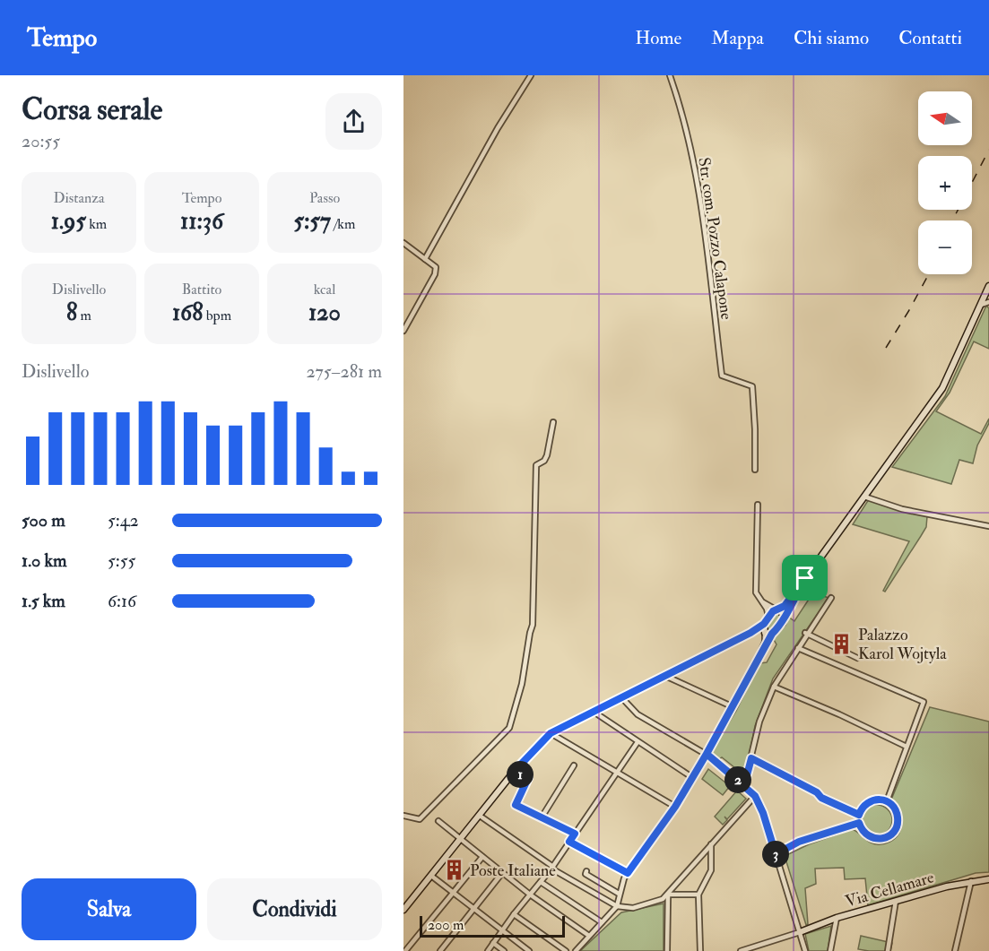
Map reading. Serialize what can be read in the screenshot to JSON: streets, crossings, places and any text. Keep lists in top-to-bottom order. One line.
{"streets":{"main road":["Via Cellamare"],"street":["Str. com. Pozzo Calapone"]},"places":{"building":["Palazzo Karol Wojtyla","Poste Italiane"]},"scale_bar":"200 m","north":"left","page":{"header":"Tempo","nav":["Home","Mappa","Chi siamo","Contatti"],"heading":["Corsa serale","20:55"],"map_buttons":["+","−"],"stats":[["Distanza","1.95 km"],["Tempo","11:36"],["Passo","5:57 /km"],["Dislivello","8 m"],["Battito","168 bpm"],["kcal","120"]],"chart":["Dislivello","275–281 m"],"list":[{"name":"500 m","note":"5:42"},{"name":"1.0 km","note":"5:55"},{"name":"1.5 km","note":"6:16"}],"pins":["1","2","3"],"buttons":["Salva","Condividi"],"scale":"200 m"}}
